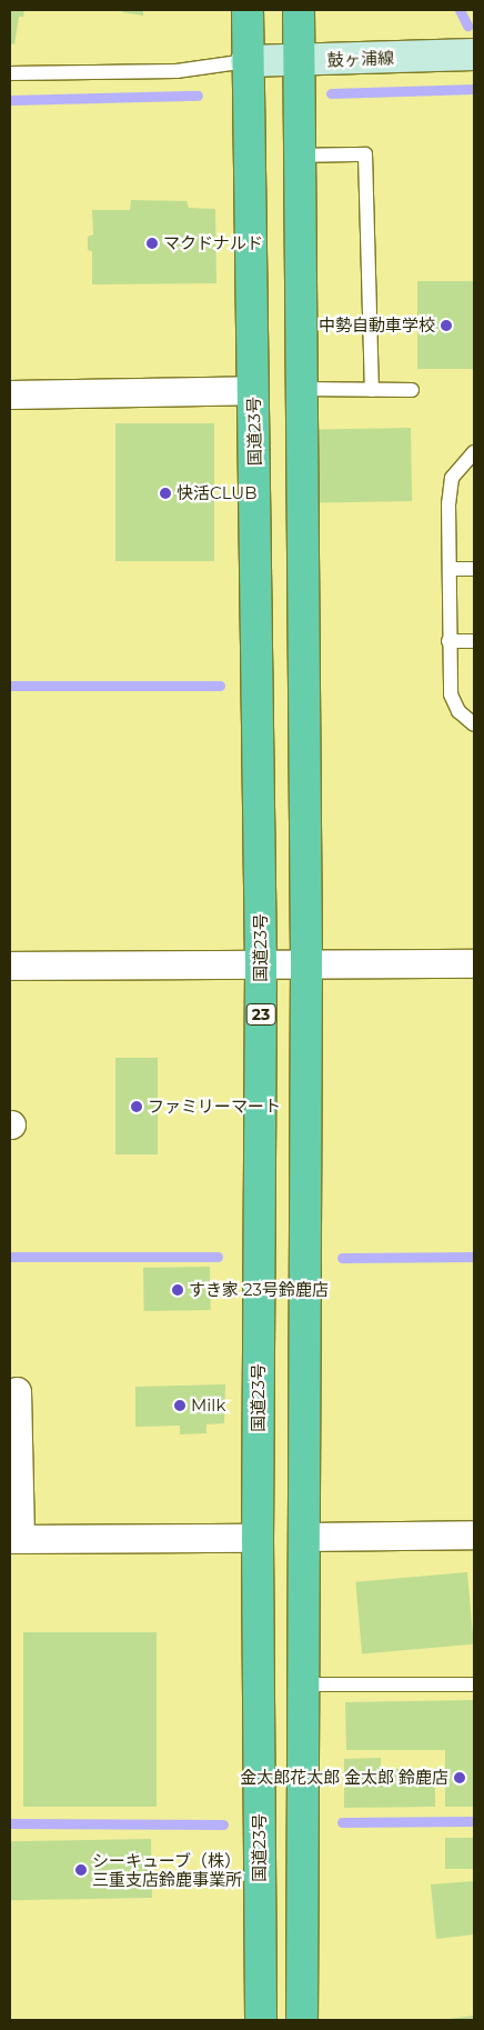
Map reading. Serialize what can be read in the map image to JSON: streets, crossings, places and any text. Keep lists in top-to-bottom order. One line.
{"streets":{"highway":["国道23号","23"],"main road":["鼓ヶ浦線"]},"crossings":[["鼓ヶ浦線","国道23号"]],"places":["マクドナルド","中勢自動車学校","快活CLUB","ファミリーマート","すき家 23号鈴鹿店","Milk","金太郎花太郎 金太郎 鈴鹿店","シーキューブ（株） 三重支店鈴鹿事業所"]}
